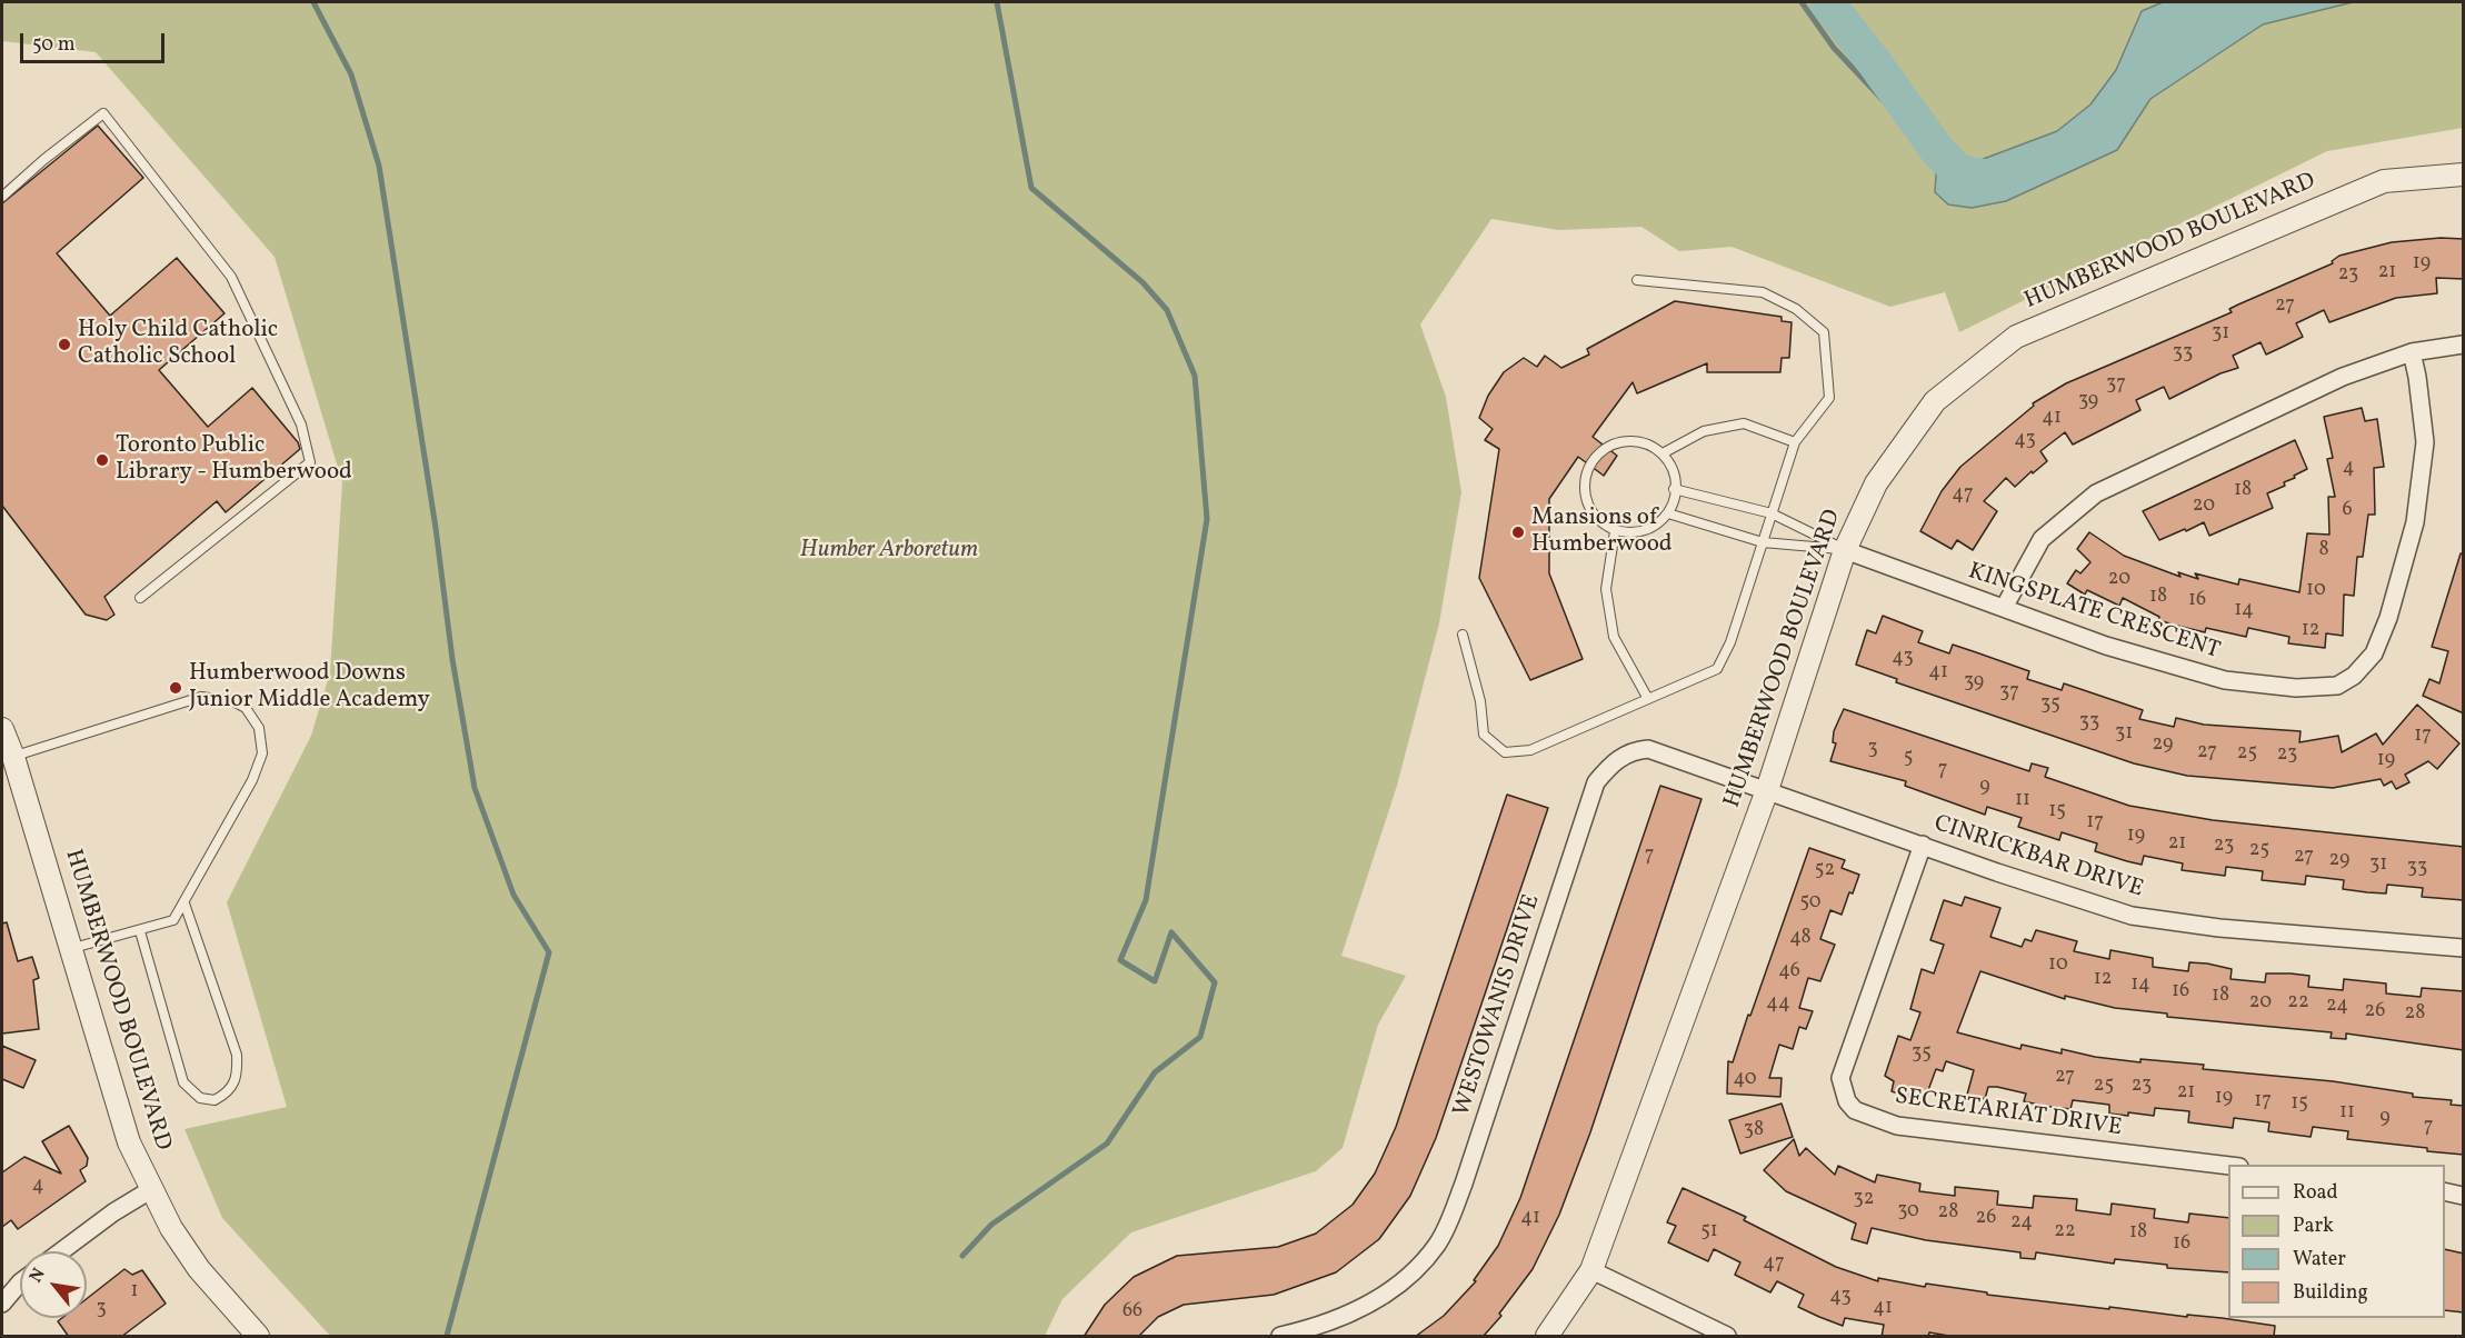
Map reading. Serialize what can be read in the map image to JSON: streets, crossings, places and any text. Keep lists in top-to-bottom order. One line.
{"streets":{"street":["HUMBERWOOD BOULEVARD","KINGSPLATE CRESCENT","CINRICKBAR DRIVE","WESTOWANIS DRIVE","SECRETARIAT DRIVE"]},"crossings":[["HUMBERWOOD BOULEVARD","KINGSPLATE CRESCENT"],["HUMBERWOOD BOULEVARD","CINRICKBAR DRIVE"],["HUMBERWOOD BOULEVARD","WESTOWANIS DRIVE"],["CINRICKBAR DRIVE","WESTOWANIS DRIVE"],["CINRICKBAR DRIVE","SECRETARIAT DRIVE"]],"parks":["Humber Arboretum"],"places":["Holy Child Catholic Catholic School","Toronto Public Library - Humberwood","Mansions of Humberwood","Humberwood Downs Junior Middle Academy"],"house_numbers":["19","21","23","27","31","33","37","39","41","43","4","18","47","20","6","8","20","10","18","16","14","12","43","41","39","37","35","33","31","17","29","3","27","25","23","5","19","7","9","11","15","17","19","21","23","25","7","27","29","31","33","52","50","48","10","46","12","14","16","18","20","22","44","24","26","28","35","27","40","25","23","21","19","17","15","11","9","7","38","4","32","30","28","41","26","24","51","22","18","16","47","1","43","41","3","66"],"legend":["Road","Park","Water","Building"],"scale_bar":"50 m","north":"top left"}
